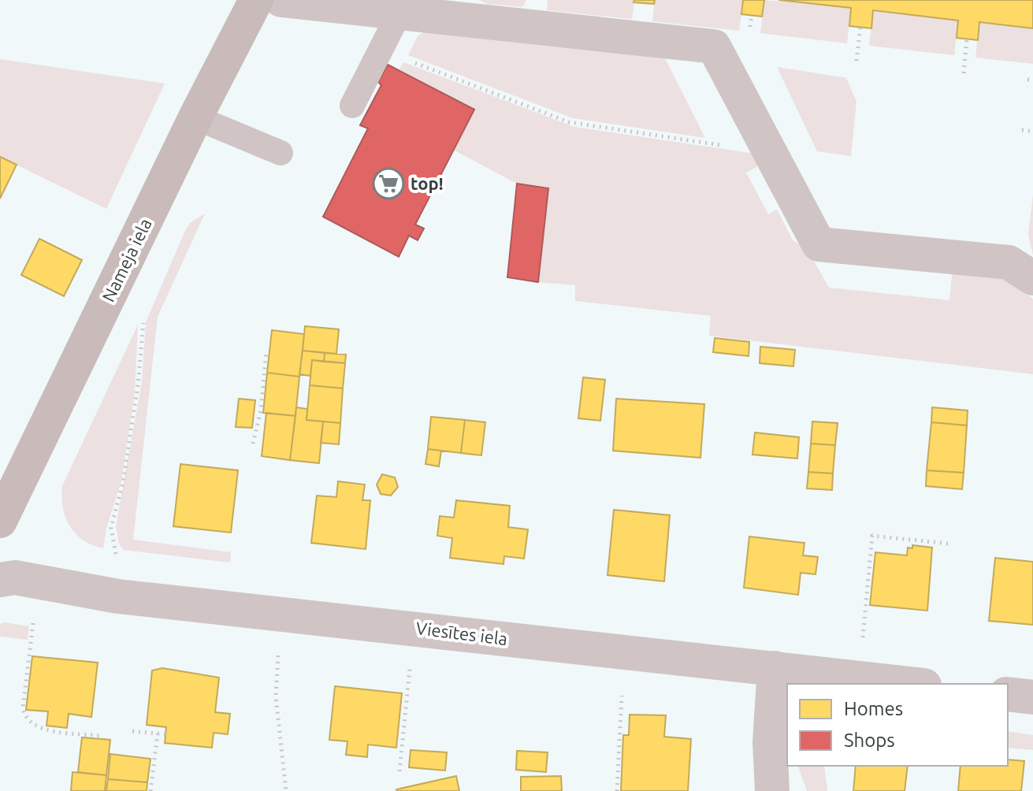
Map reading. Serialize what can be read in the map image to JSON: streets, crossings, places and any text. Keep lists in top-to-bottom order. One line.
{"streets":{"street":["Nameja iela","Viesītes iela"]},"places":{"supermarket":["top!"]},"legend":["Homes","Shops"]}
